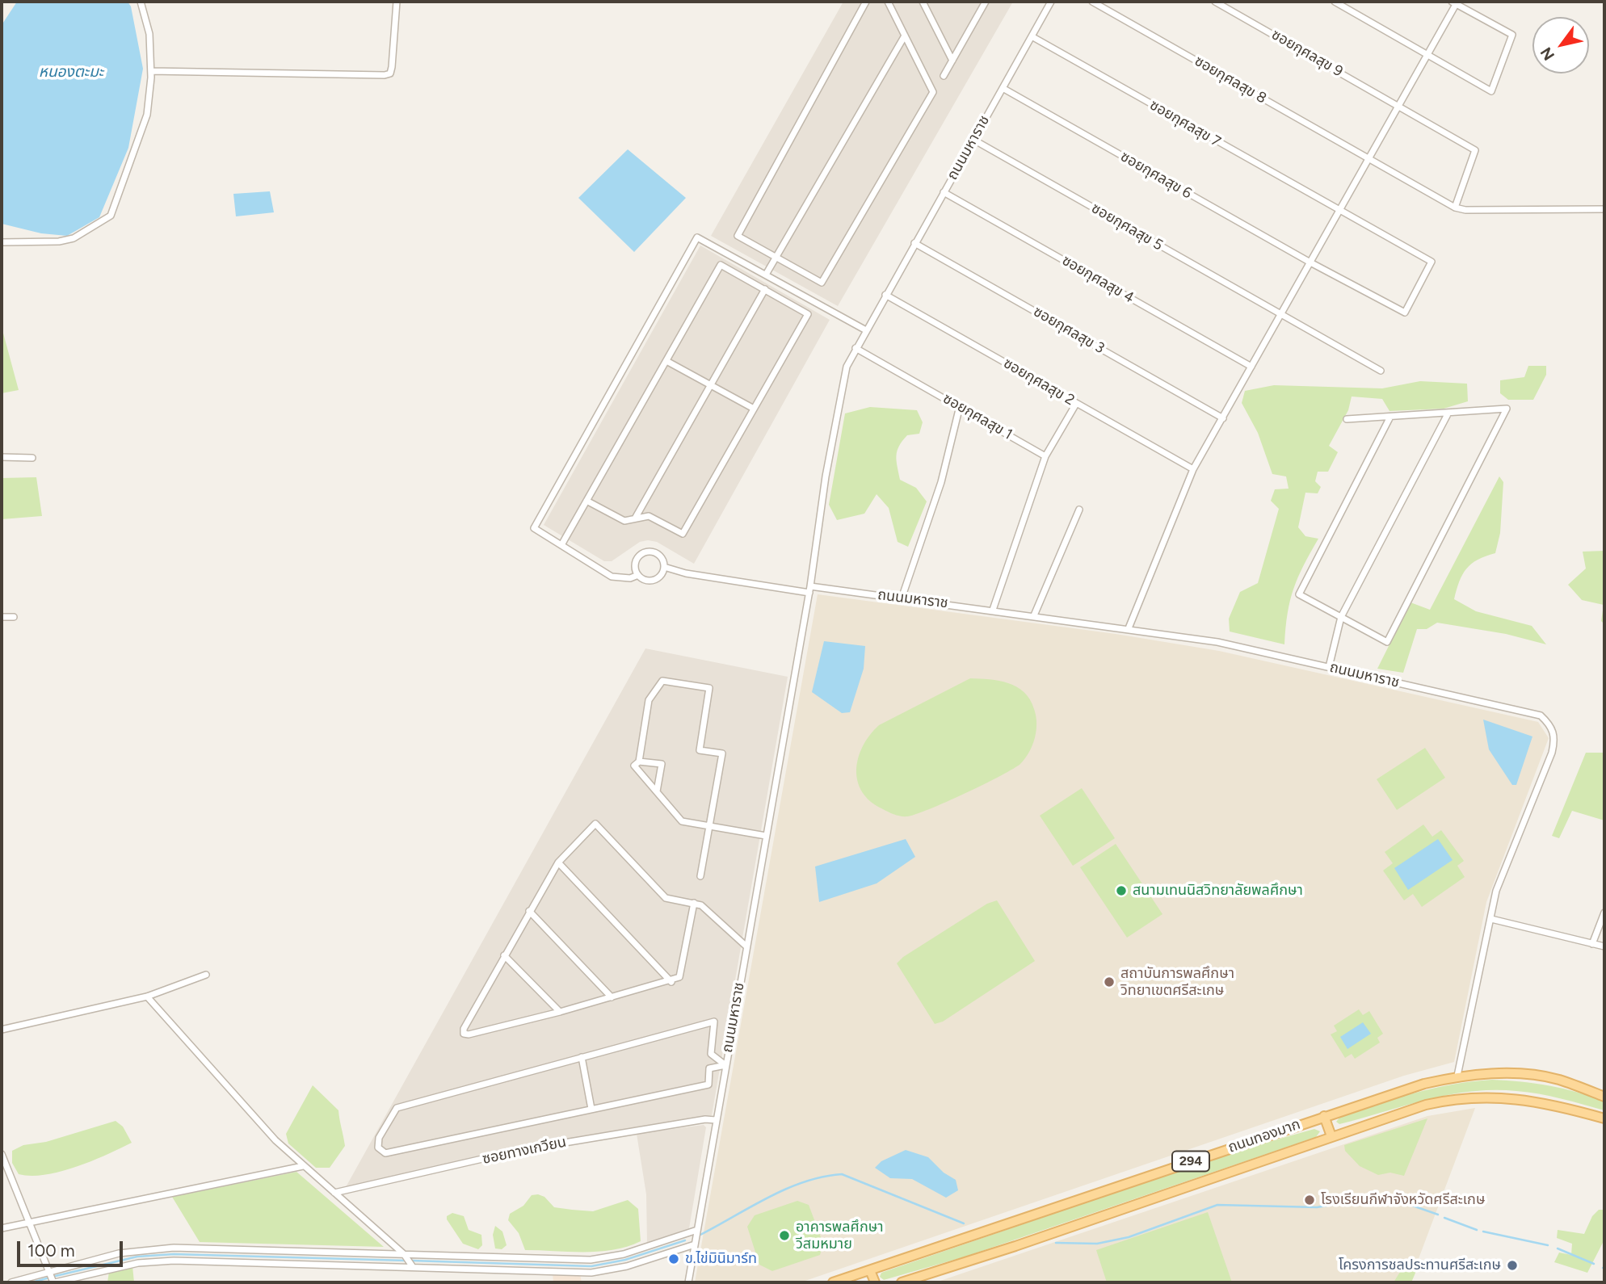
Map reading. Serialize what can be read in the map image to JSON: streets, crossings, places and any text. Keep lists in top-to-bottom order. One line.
{"streets":{"main road":["ถนนทองมาก","294"],"street":["ซอยกุศลสุข 9","ซอยกุศลสุข 8","ซอยกุศลสุข 7","ถนนมหาราช","ซอยกุศลสุข 6","ซอยกุศลสุข 5","ซอยกุศลสุข 4","ซอยกุศลสุข 3","ซอยกุศลสุข 2","ซอยกุศลสุข 1","ซอยทางเกวียน"]},"crossings":[["ซอยกุศลสุข 9","ซอยกุศลสุข 8"],["ซอยกุศลสุข 7","ถนนมหาราช"],["ซอยกุศลสุข 7","ซอยกุศลสุข 6"],["ถนนมหาราช","ซอยกุศลสุข 6"],["ถนนมหาราช","ซอยกุศลสุข 5"],["ถนนมหาราช","ซอยกุศลสุข 4"],["ถนนมหาราช","ซอยกุศลสุข 3"],["ถนนมหาราช","ซอยกุศลสุข 2"],["ถนนมหาราช","ซอยกุศลสุข 1"],["ถนนมหาราช","ถนนทองมาก"],["ถนนมหาราช","ซอยทางเกวียน"]],"water":["หนองตะมะ"],"places":["สนามเทนนิสวิทยาลัยพลศึกษา","สถาบันการพลศึกษา วิทยาเขตศรีสะเกษ","โรงเรียนกีฬาจังหวัดศรีสะเกษ","อาคารพลศึกษา วีสมหมาย","ข.ไข่มินิมาร์ท","โครงการชลประทานศรีสะเกษ"],"scale_bar":"100 m","north":"bottom left"}
